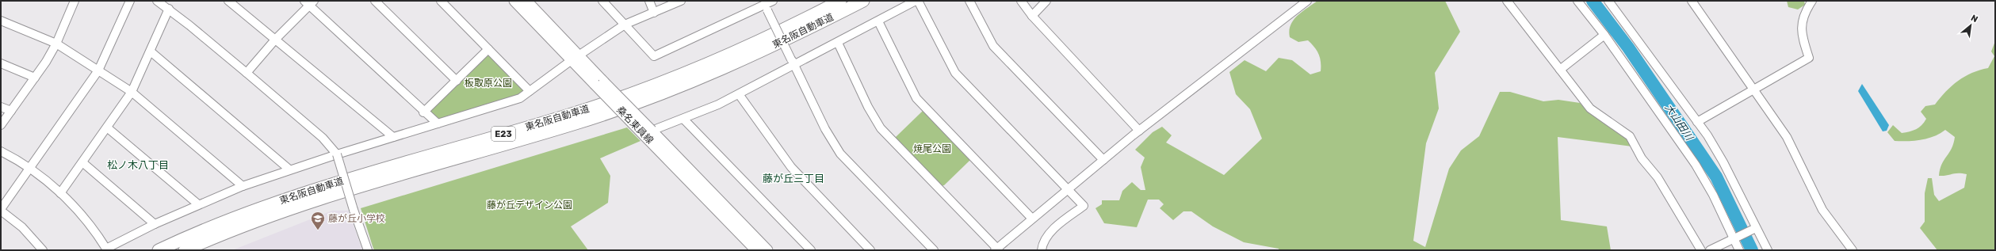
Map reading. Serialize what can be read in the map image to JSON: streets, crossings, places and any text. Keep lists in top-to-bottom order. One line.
{"streets":{"highway":["東名阪自動車道","E23"],"main road":["桑名東員線"]},"districts":["松ノ木八丁目","藤が丘三丁目"],"water":["大山田川"],"parks":["板取原公園","焼尾公園","藤が丘デザイン公園"],"places":{"school or university":["藤が丘小学校"]},"north":"top right"}
